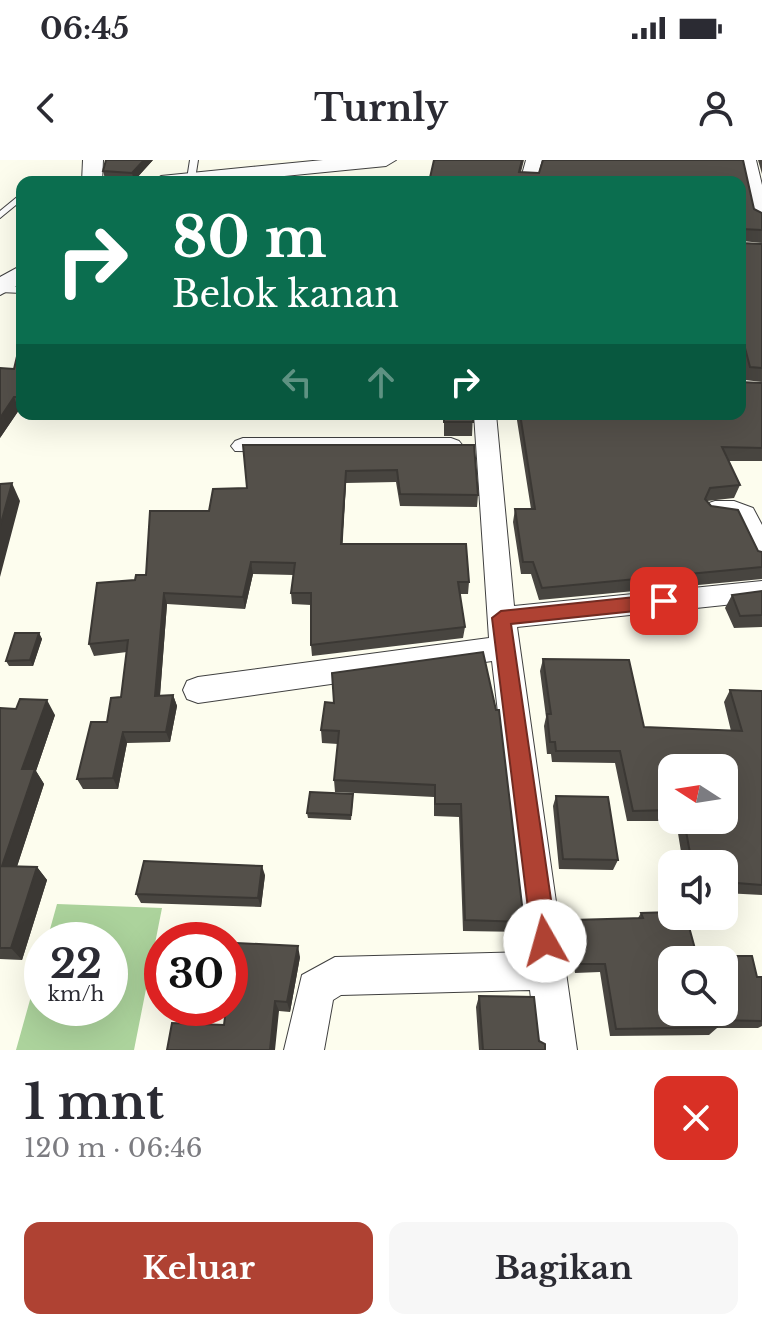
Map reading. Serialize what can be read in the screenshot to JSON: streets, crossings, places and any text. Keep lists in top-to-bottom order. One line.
{"north":"left","page":{"status":"06:45","header":"Turnly","turn":["80 m","Belok kanan"],"speed":"22 km/h","limit":"30","heading":["1 mnt","120 m · 06:46"],"buttons":["Keluar","Bagikan"]}}
